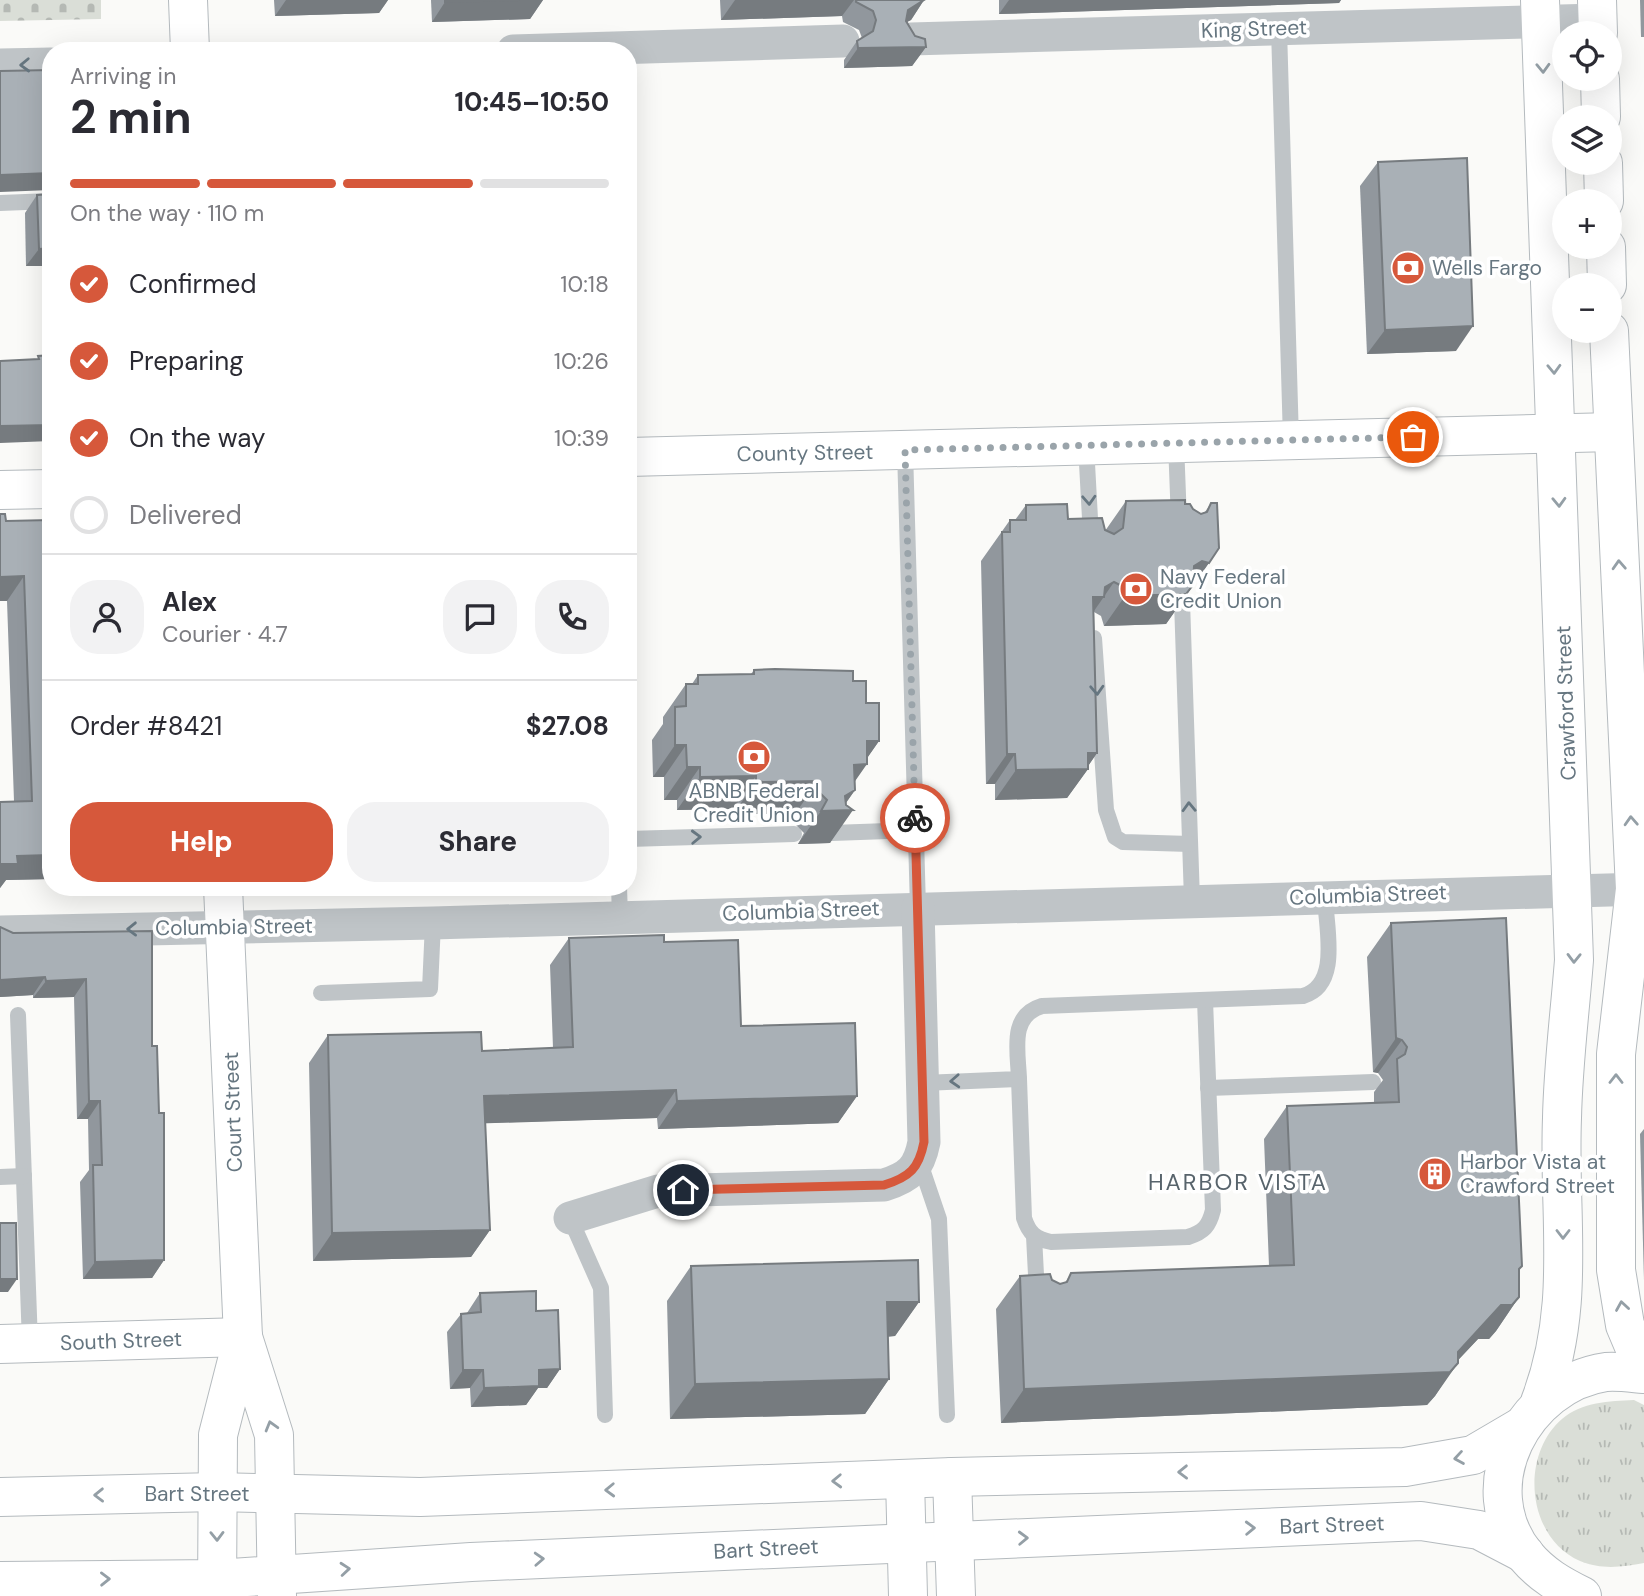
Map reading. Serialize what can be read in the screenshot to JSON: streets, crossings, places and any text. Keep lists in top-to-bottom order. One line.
{"streets":{"main road":["County Street","Crawford Street","Court Street","South Street","Bart Street"],"street":["King Street","Columbia Street"]},"crossings":[["King Street","Crawford Street"],["County Street","Crawford Street"],["Crawford Street","Columbia Street"],["Crawford Street","Bart Street"],["Columbia Street","Court Street"],["Court Street","South Street"],["Court Street","Bart Street"]],"districts":["HARBOR VISTA"],"places":{"bank":["Wells Fargo","Navy Federal Credit Union","ABNB Federal Credit Union"],"building":["Harbor Vista at Crawford Street"]},"page":{"map_buttons":["+","−"],"heading":["2 min","Arriving in","10:45–10:50"],"panel":["Alex","Courier · 4.7","Order #8421","$27.08"],"bar":"On the way · 110 m","list":[["Confirmed","10:18"],["Preparing","10:26"],["On the way","10:39"],"Delivered"],"buttons":["Help","Share"]}}
